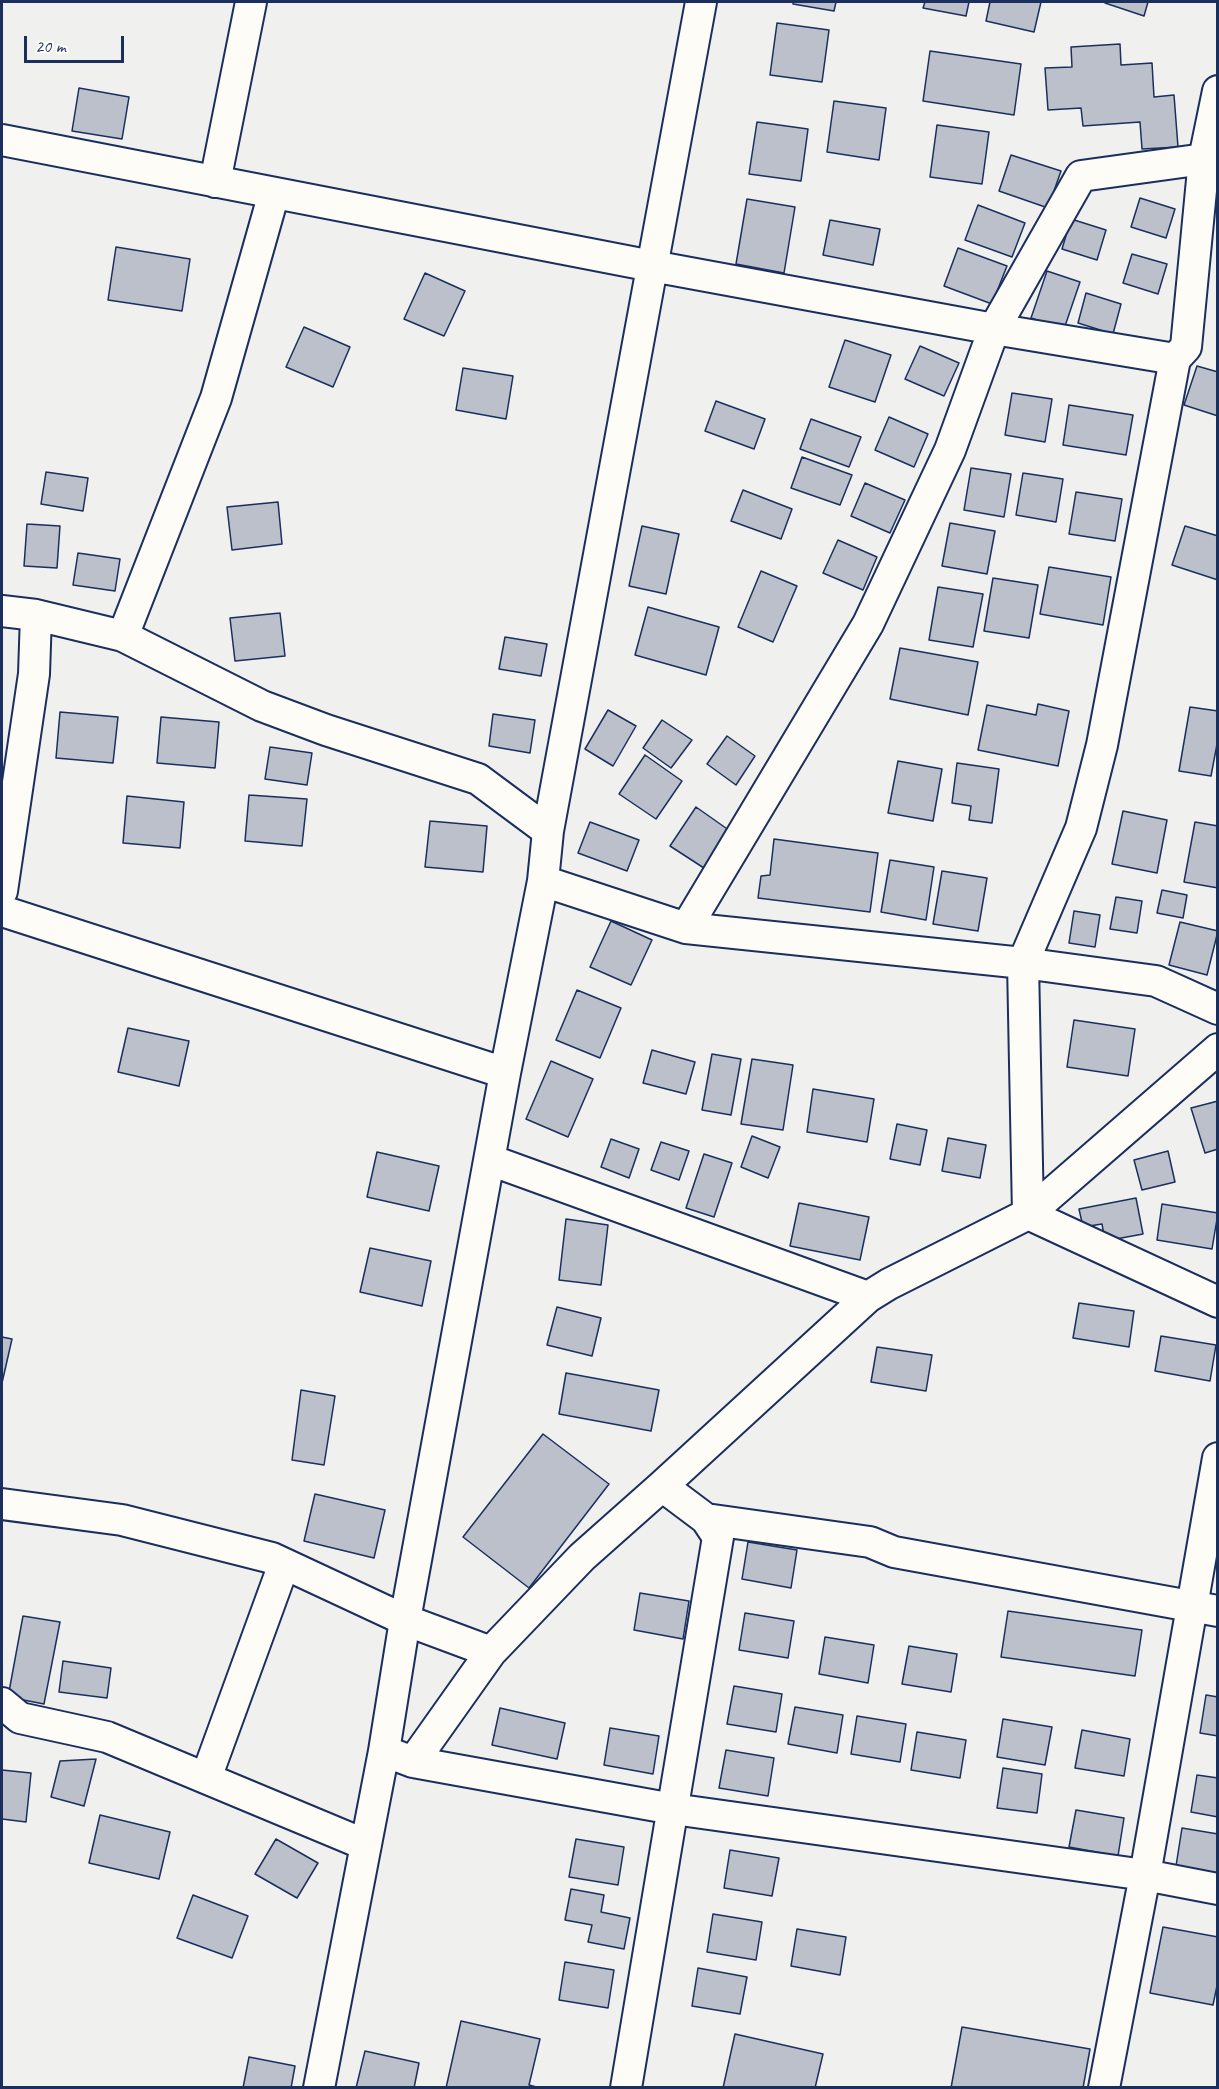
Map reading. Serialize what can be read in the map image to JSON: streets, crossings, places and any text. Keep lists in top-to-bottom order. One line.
{"scale_bar":"20 m"}
